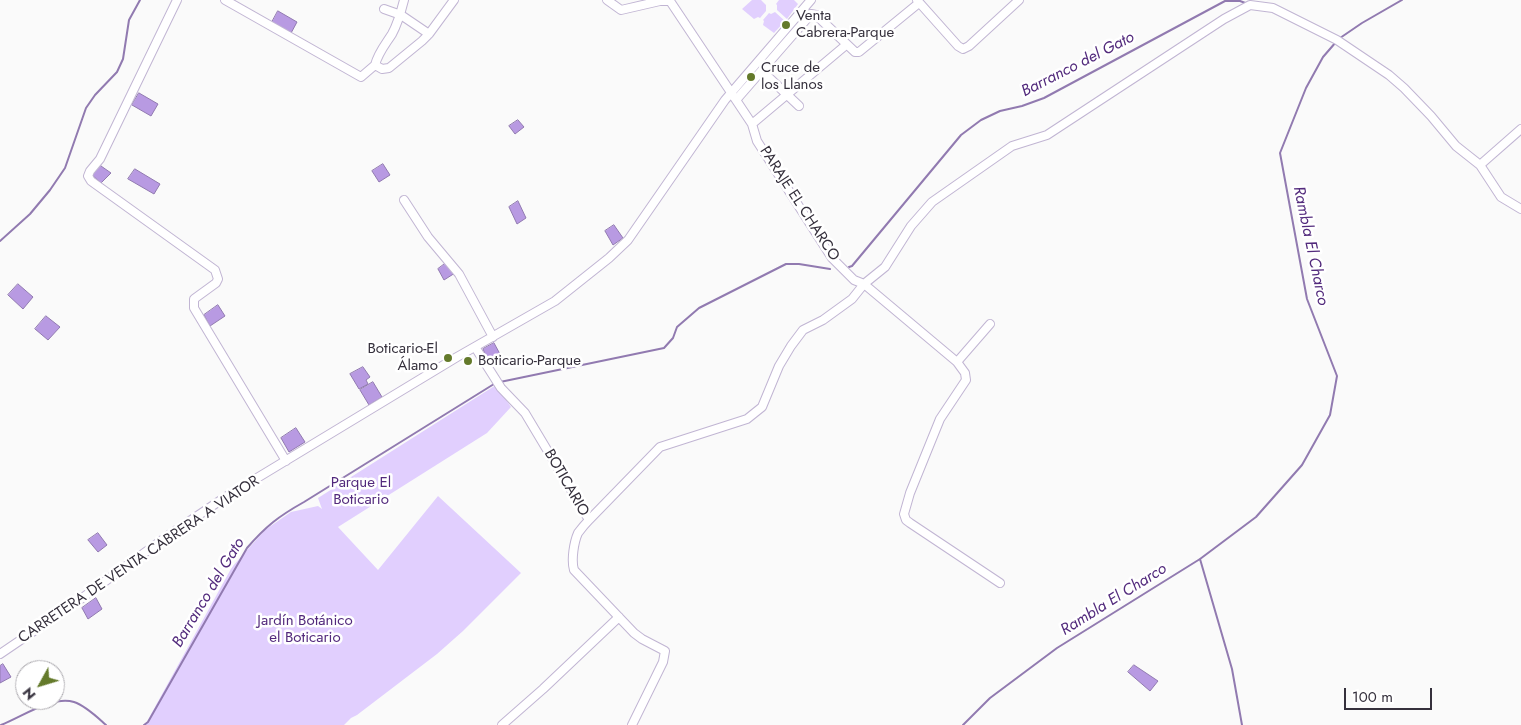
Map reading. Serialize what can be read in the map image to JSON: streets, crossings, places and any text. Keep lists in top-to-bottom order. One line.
{"streets":{"street":["PARAJE EL CHARCO","BOTICARIO","CARRETERA DE VENTA CABRERA A VIATOR"]},"crossings":[["PARAJE EL CHARCO","CARRETERA DE VENTA CABRERA A VIATOR"],["BOTICARIO","CARRETERA DE VENTA CABRERA A VIATOR"]],"water":["Barranco del Gato","Rambla El Charco"],"parks":["Parque El Boticario","Jardín Botánico el Boticario"],"places":["Venta Cabrera-Parque","Cruce de los Llanos","Boticario-El Álamo","Boticario-Parque"],"scale_bar":"100 m","north":"bottom left"}
